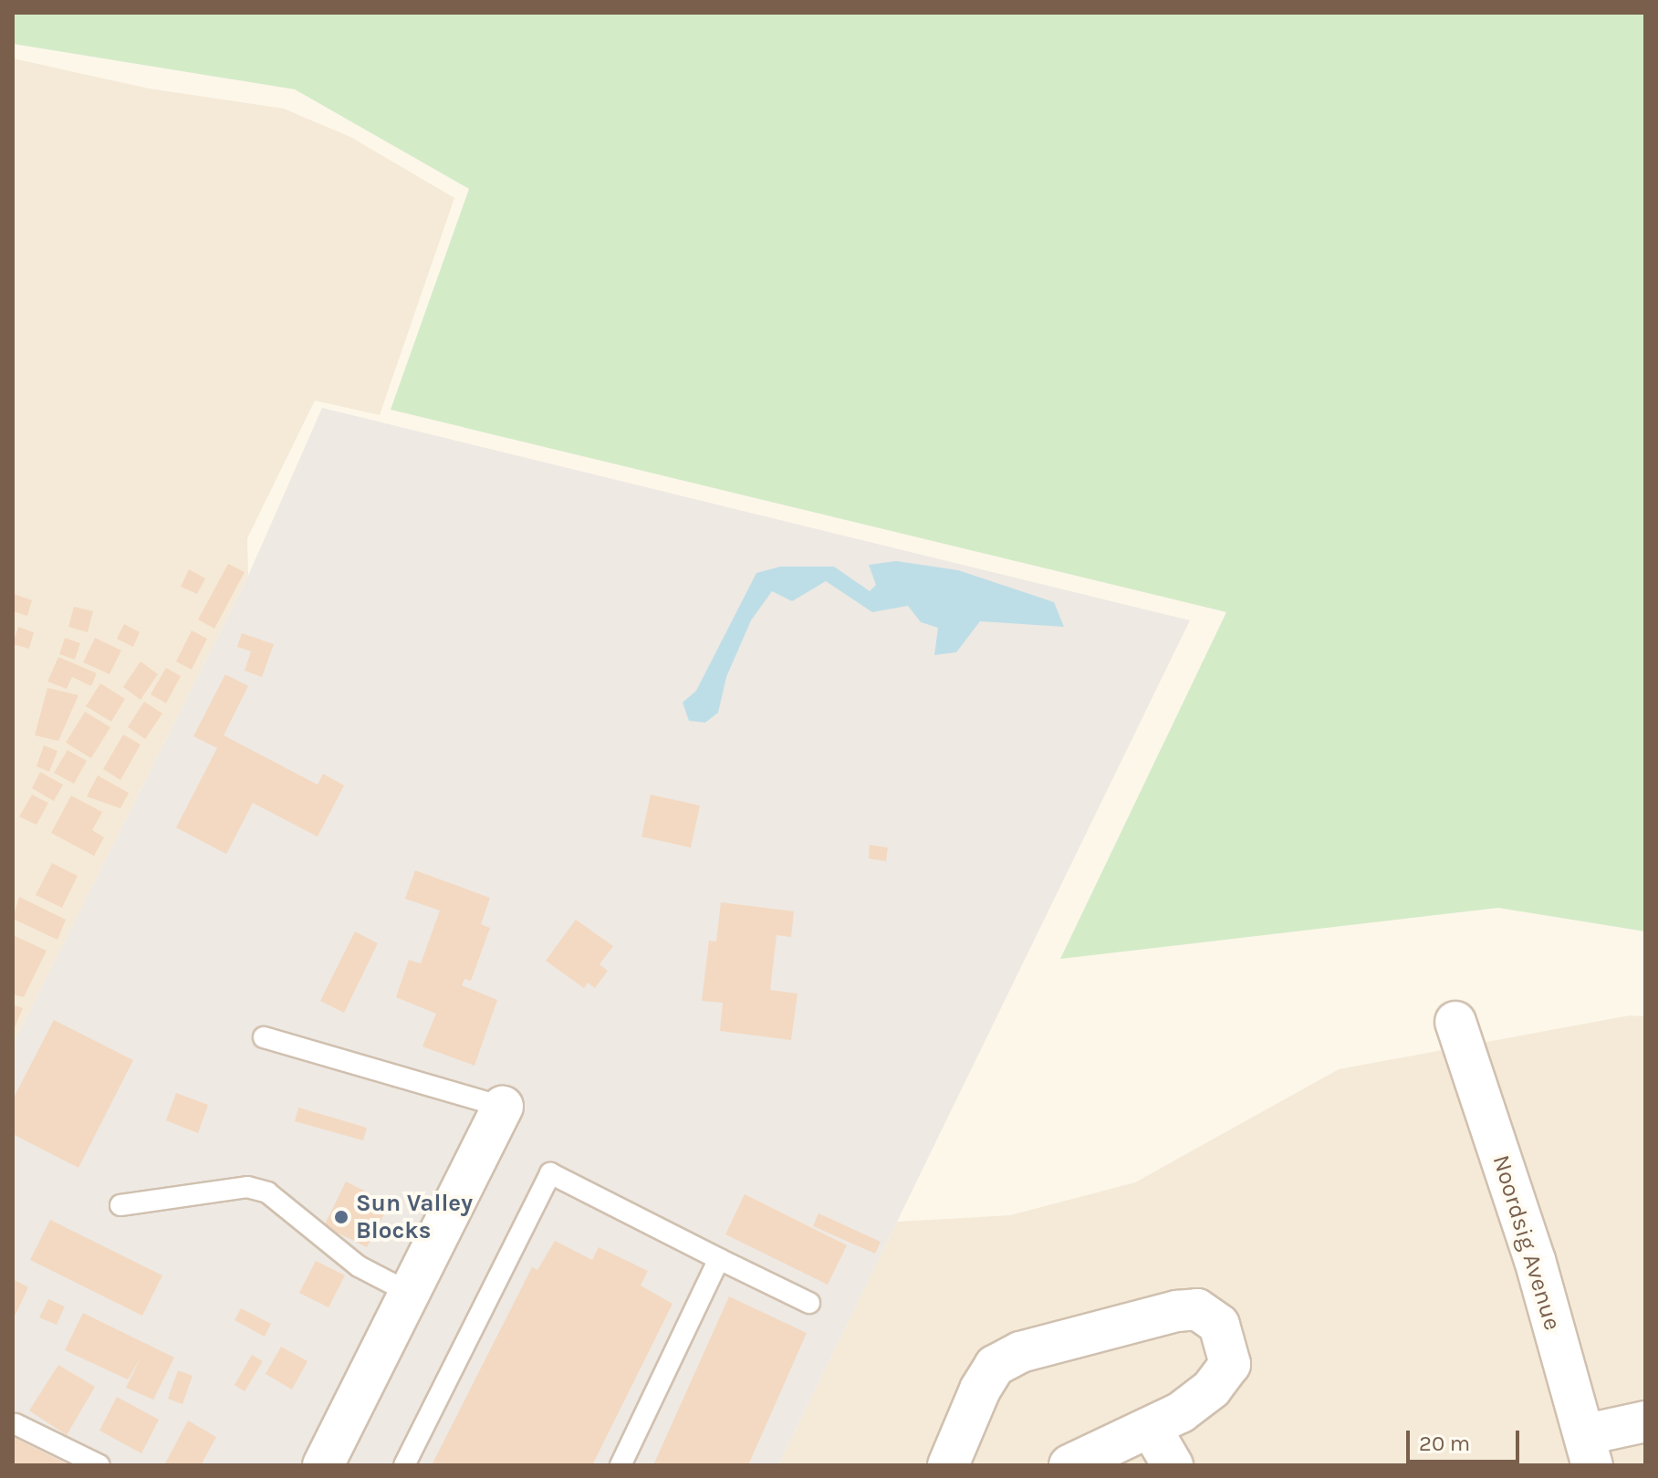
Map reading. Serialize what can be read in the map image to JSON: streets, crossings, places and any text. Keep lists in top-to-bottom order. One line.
{"streets":{"street":["Noordsig Avenue"]},"places":["Sun Valley Blocks"],"scale_bar":"20 m"}
